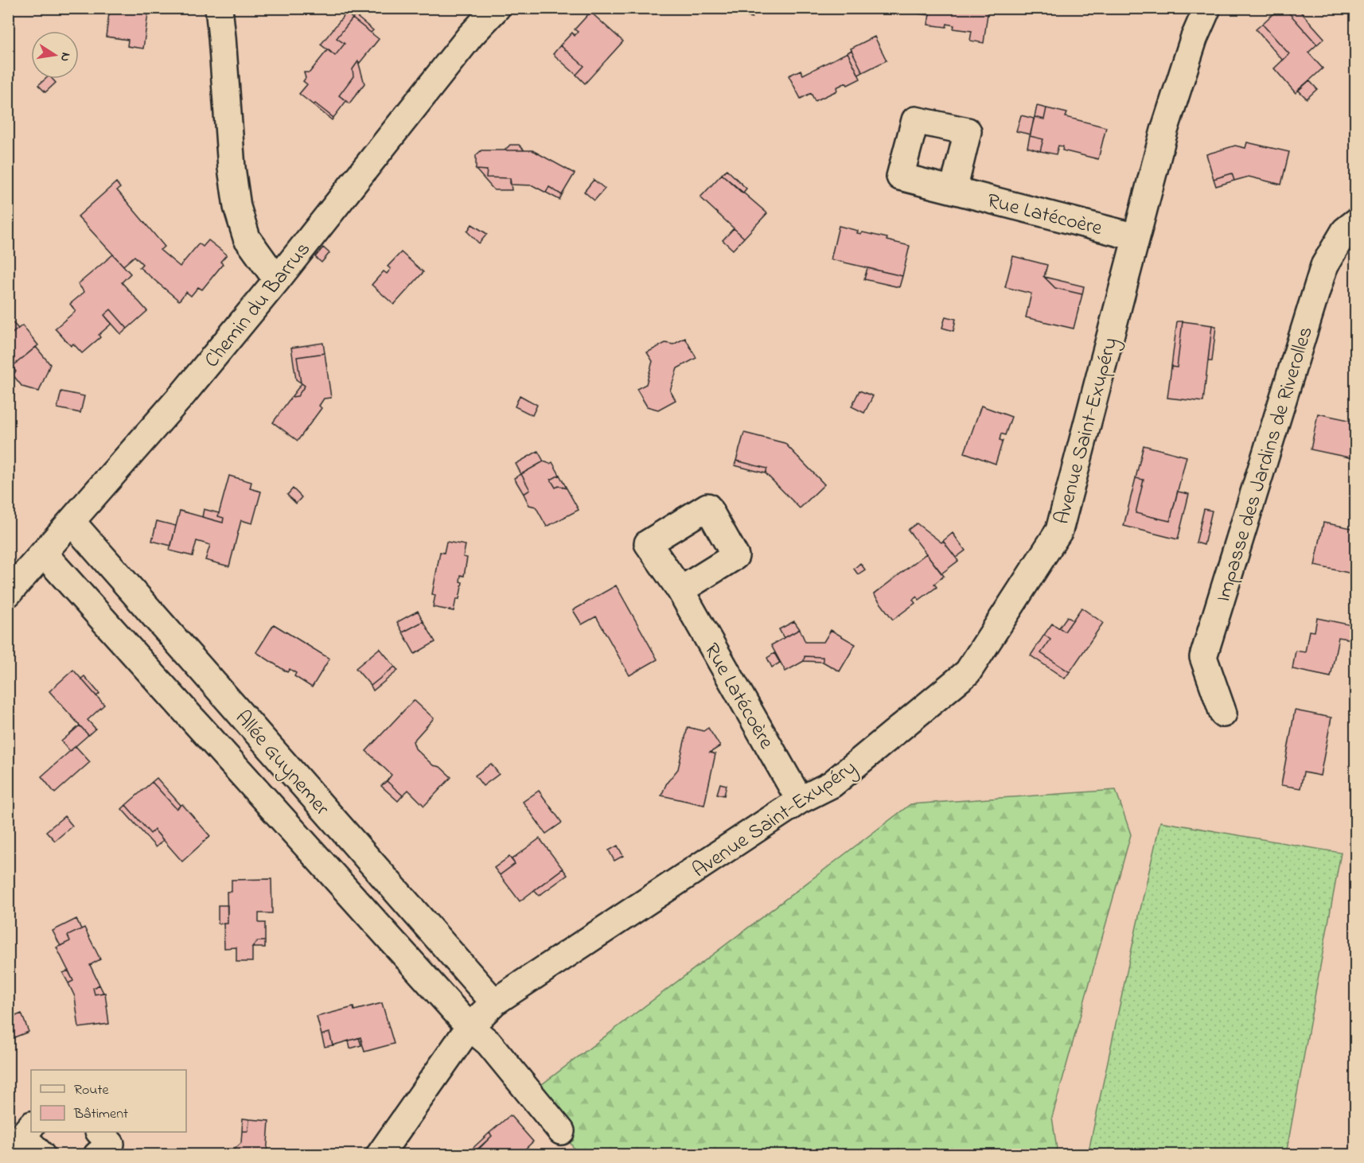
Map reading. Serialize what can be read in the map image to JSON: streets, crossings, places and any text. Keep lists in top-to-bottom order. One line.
{"streets":{"street":["Rue Latécoère","Chemin du Barrus","Avenue Saint-Exupéry","Impasse des Jardins de Riverolles","Allée Guynemer"]},"crossings":[["Rue Latécoère","Avenue Saint-Exupéry"],["Chemin du Barrus","Allée Guynemer"],["Avenue Saint-Exupéry","Allée Guynemer"]],"legend":["Route","Bâtiment"],"north":"right"}
